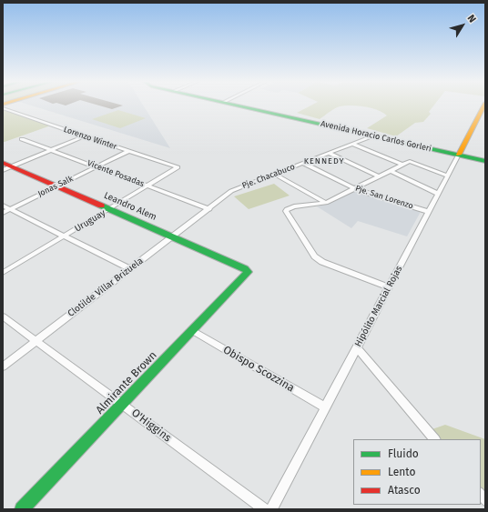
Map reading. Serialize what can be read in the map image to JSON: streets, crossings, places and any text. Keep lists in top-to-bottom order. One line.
{"streets":{"main road":["Avenida Horacio Carlos Gorleri","Leandro Alem","Hipólito Marcial Rojas","Almirante Brown"],"street":["Lorenzo Winter","Vicente Posadas","Pje. Chacabuco","Jonas Salk","Pje. San Lorenzo","Uruguay","Clotilde Villar Brizuela","Obispo Scozzina","O'Higgins"]},"crossings":[["Avenida Horacio Carlos Gorleri","Pje. Chacabuco"],["Avenida Horacio Carlos Gorleri","Hipólito Marcial Rojas"],["Lorenzo Winter","Jonas Salk"],["Lorenzo Winter","Uruguay"],["Vicente Posadas","Pje. Chacabuco"],["Vicente Posadas","Jonas Salk"],["Vicente Posadas","Uruguay"],["Vicente Posadas","Clotilde Villar Brizuela"],["Pje. Chacabuco","Pje. San Lorenzo"],["Pje. Chacabuco","Clotilde Villar Brizuela"],["Jonas Salk","Leandro Alem"],["Pje. San Lorenzo","Hipólito Marcial Rojas"],["Leandro Alem","Uruguay"],["Leandro Alem","Clotilde Villar Brizuela"],["Leandro Alem","Almirante Brown"],["Clotilde Villar Brizuela","O'Higgins"],["Hipólito Marcial Rojas","Obispo Scozzina"],["Obispo Scozzina","Almirante Brown"],["Almirante Brown","O'Higgins"]],"districts":["KENNEDY"],"legend":["Fluido","Lento","Atasco"],"north":"top right"}
